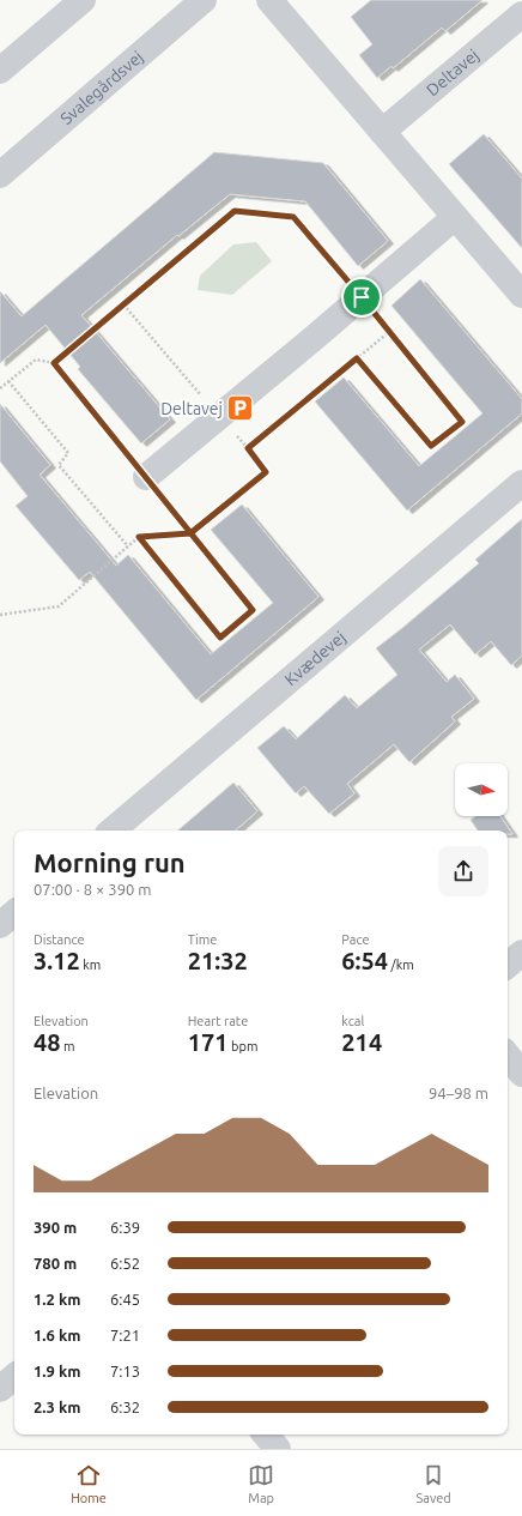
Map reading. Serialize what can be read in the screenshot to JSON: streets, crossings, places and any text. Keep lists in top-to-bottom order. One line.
{"streets":{"street":["Deltavej","Svalegårdsvej","Kvædevej"]},"places":{"parking":["Deltavej"]},"north":"right","page":{"heading":["Morning run","07:00 · 8 × 390 m"],"stats":[["Distance","3.12 km"],["Time","21:32"],["Pace","6:54 /km"],["Elevation","48 m"],["Heart rate","171 bpm"],["kcal","214"]],"chart":["Elevation","94–98 m"],"list":[{"name":"390 m","note":"6:39"},{"name":"780 m","note":"6:52"},{"name":"1.2 km","note":"6:45"},{"name":"1.6 km","note":"7:21"},{"name":"1.9 km","note":"7:13"},{"name":"2.3 km","note":"6:32"}],"tabs":["Home","Map","Saved"]}}
